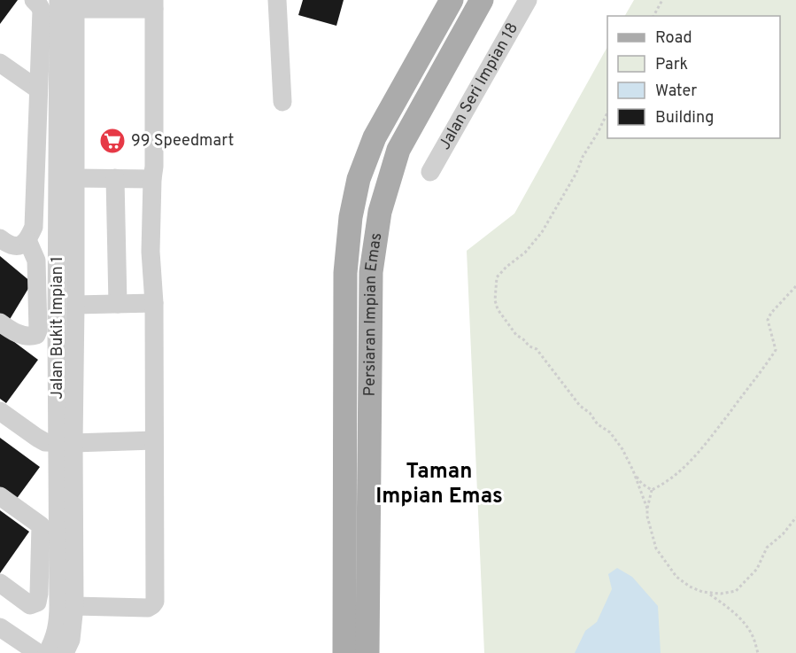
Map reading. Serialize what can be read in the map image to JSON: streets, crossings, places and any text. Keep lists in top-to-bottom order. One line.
{"streets":{"main road":["Persiaran Impian Emas"],"street":["Jalan Seri Impian 18","Jalan Bukit Impian 1"]},"districts":["Taman Impian Emas"],"places":{"supermarket":["99 Speedmart"]},"legend":["Road","Park","Water","Building"]}
